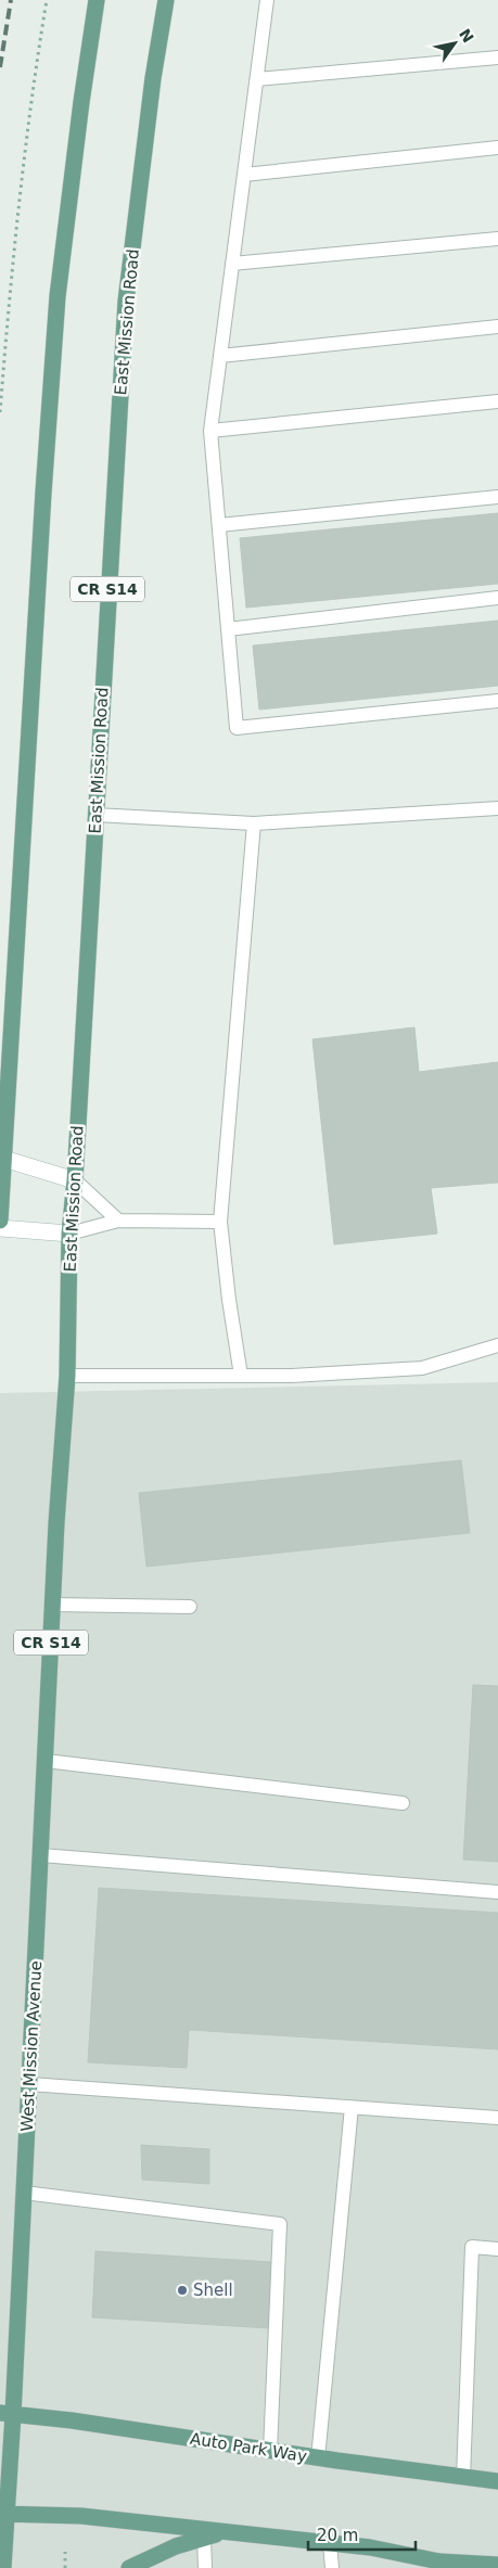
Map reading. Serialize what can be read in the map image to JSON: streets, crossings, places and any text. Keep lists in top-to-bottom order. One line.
{"streets":{"main road":["East Mission Road","CR S14","West Mission Avenue","Auto Park Way"]},"crossings":[["East Mission Road","West Mission Avenue"],["West Mission Avenue","Auto Park Way"]],"places":["Shell"],"scale_bar":"20 m","north":"top right"}
